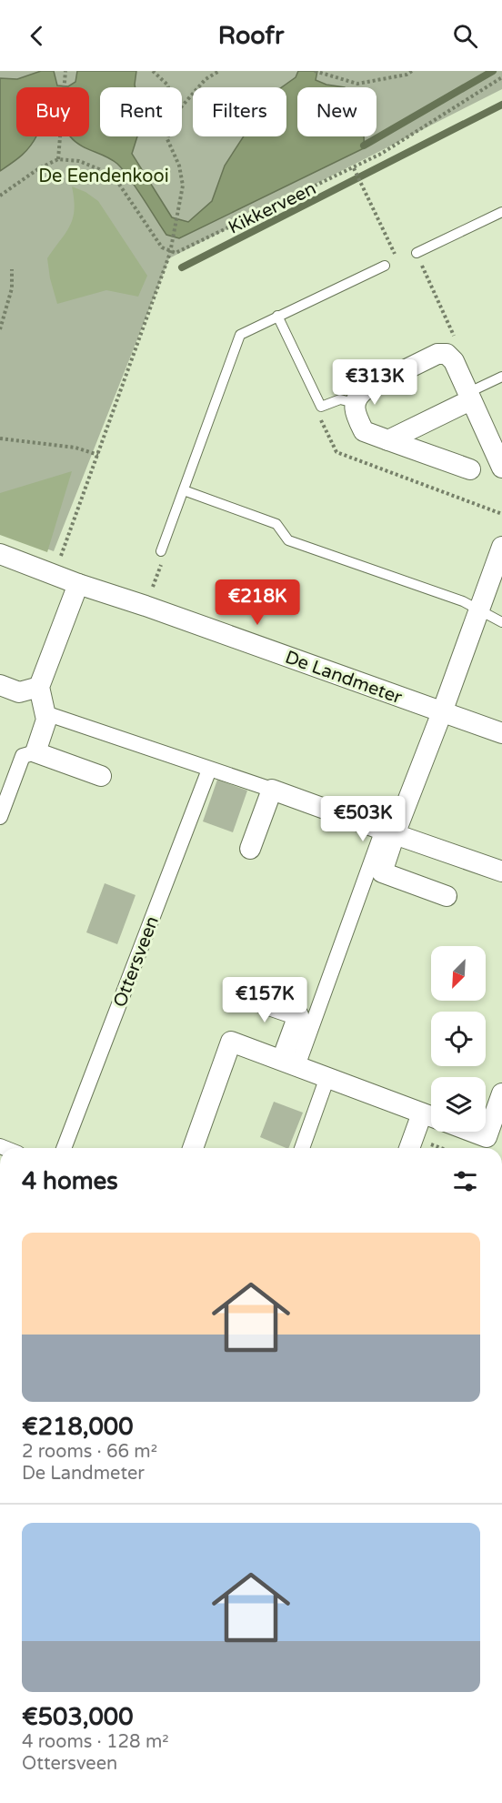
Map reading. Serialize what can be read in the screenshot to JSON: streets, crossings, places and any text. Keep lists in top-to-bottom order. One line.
{"streets":{"street":["De Landmeter","Ottersveen"],"path":["Kikkerveen"]},"parks":["De Eendenkooi"],"north":"bottom left","page":{"header":"Roofr","chip":["Buy","Rent","Filters","New"],"price":["€313K","€218K","€503K","€157K"],"heading":"4 homes","list":[{"name":"€218,000","note":"2 rooms · 66 m² · De Landmeter"},{"name":"€503,000","note":"4 rooms · 128 m² · Ottersveen"}]}}
